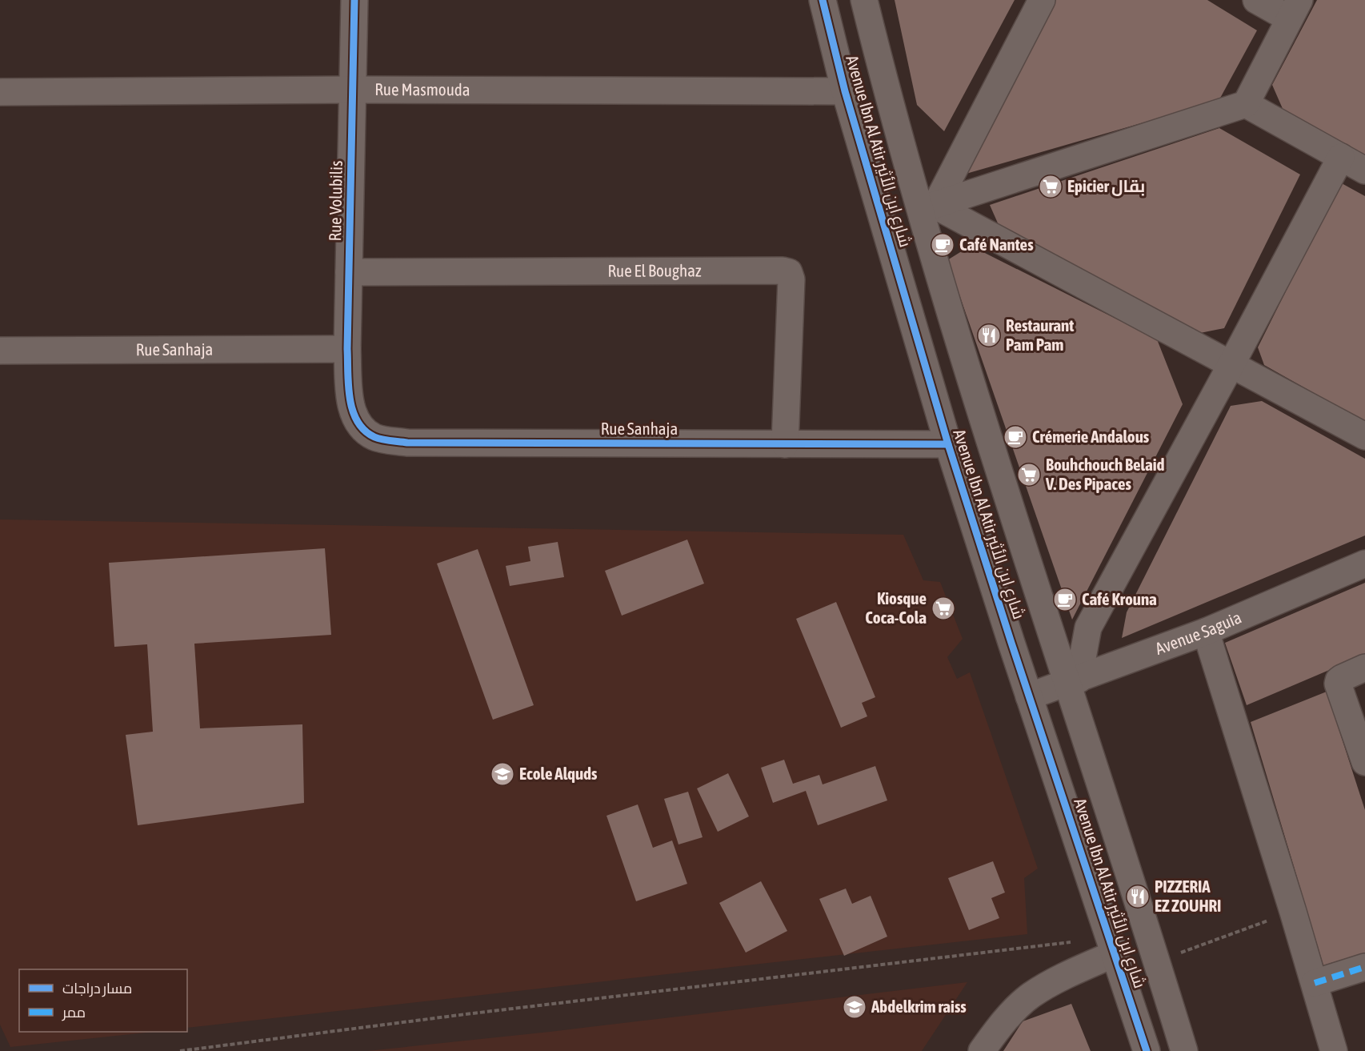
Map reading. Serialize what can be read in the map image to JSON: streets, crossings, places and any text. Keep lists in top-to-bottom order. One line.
{"streets":{"street":["Rue Masmouda","Avenue Ibn Al Atir شارع ابن الأثير","Rue Volubilis","Rue El Boughaz","Rue Sanhaja","Avenue Saguia"]},"crossings":[["Rue Masmouda","Avenue Ibn Al Atir شارع ابن الأثير"],["Rue Masmouda","Rue Volubilis"],["Avenue Ibn Al Atir شارع ابن الأثير","Rue Sanhaja"],["Avenue Ibn Al Atir شارع ابن الأثير","Avenue Saguia"],["Rue Volubilis","Rue El Boughaz"],["Rue Volubilis","Rue Sanhaja"],["Rue El Boughaz","Rue Sanhaja"]],"places":{"supermarket":["Epicier بقال","Bouhchouch Belaid V. Des Pipaces","Kiosque Coca-Cola"],"cafe":["Café Nantes","Crémerie Andalous","Café Krouna"],"restaurant":["Restaurant Pam Pam","PIZZERIA EZ ZOUHRI"],"school or university":["Ecole Alquds","Abdelkrim raiss"]},"legend":["مسار دراجات","ممر"]}
